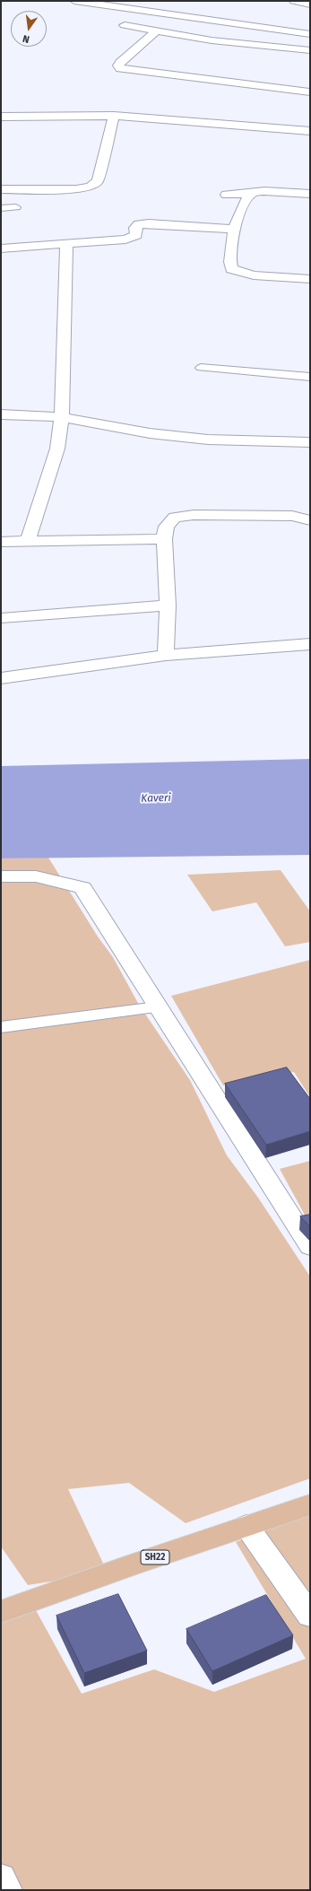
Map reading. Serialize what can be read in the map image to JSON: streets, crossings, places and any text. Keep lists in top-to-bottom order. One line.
{"streets":{"main road":["SH22"]},"water":["Kaveri"],"north":"bottom"}
